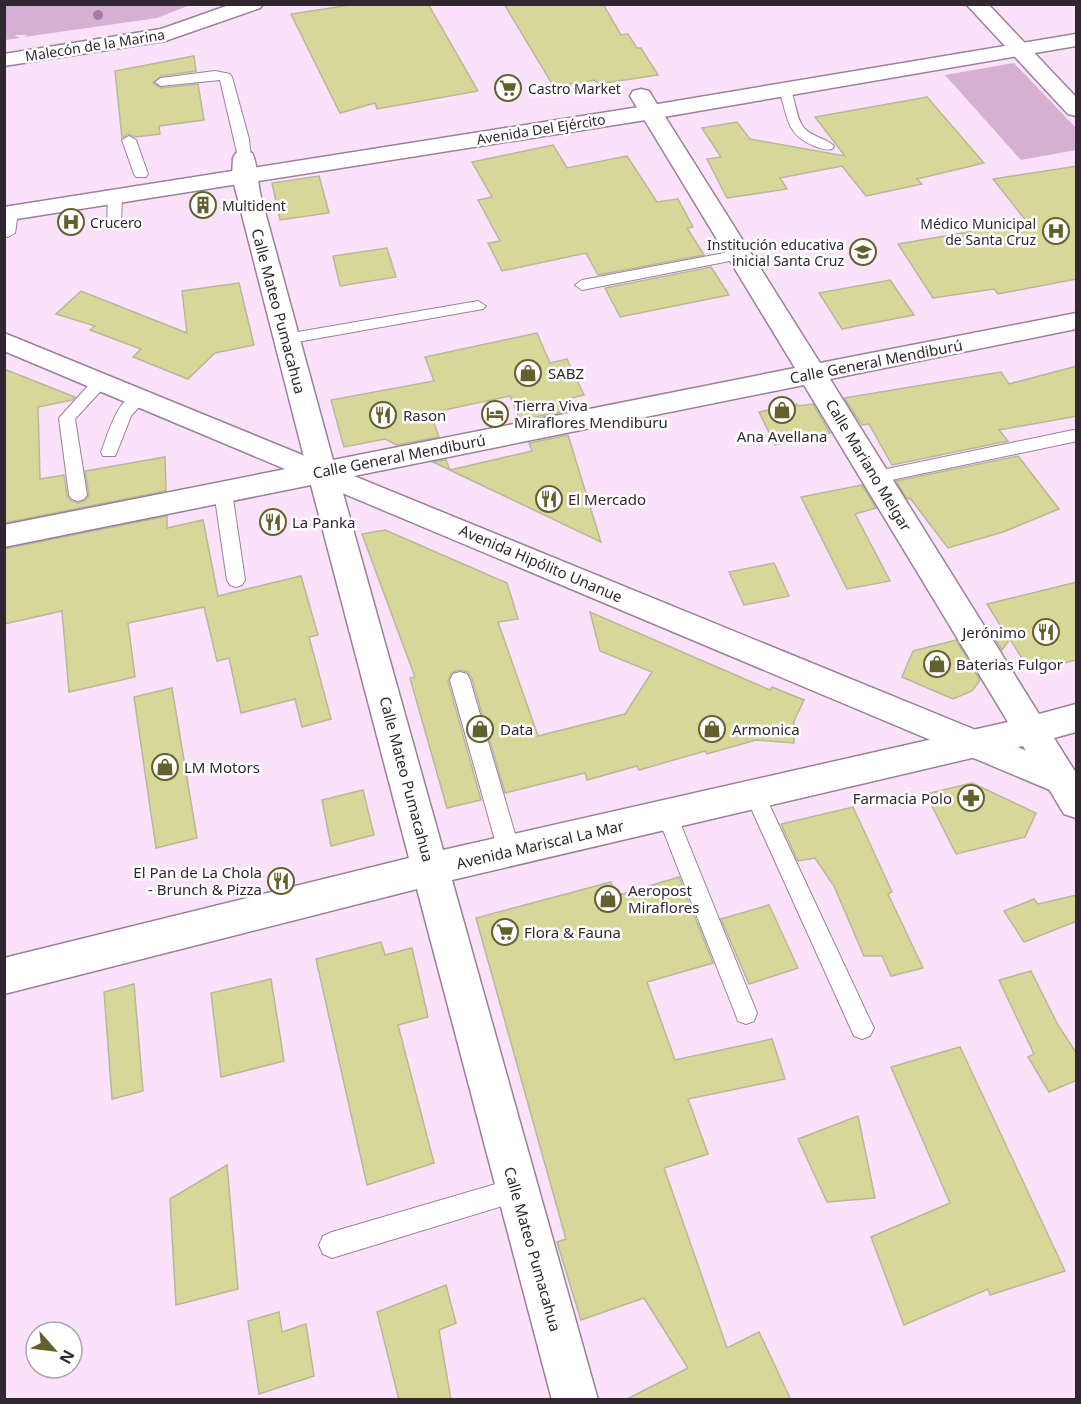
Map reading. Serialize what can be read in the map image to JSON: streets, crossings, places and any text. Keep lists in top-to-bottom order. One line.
{"streets":{"street":["Malecón de la Marina","Avenida Del Ejército","Calle Mateo Pumacahua","Calle General Mendiburú","Calle Mariano Melgar","Avenida Hipólito Unanue","Avenida Mariscal La Mar"]},"crossings":[["Avenida Del Ejército","Calle Mateo Pumacahua"],["Avenida Del Ejército","Calle Mariano Melgar"],["Calle Mateo Pumacahua","Calle General Mendiburú"],["Calle Mateo Pumacahua","Avenida Hipólito Unanue"],["Calle Mateo Pumacahua","Avenida Mariscal La Mar"],["Calle General Mendiburú","Calle Mariano Melgar"],["Calle General Mendiburú","Avenida Hipólito Unanue"],["Calle Mariano Melgar","Avenida Hipólito Unanue"],["Calle Mariano Melgar","Avenida Mariscal La Mar"],["Avenida Hipólito Unanue","Avenida Mariscal La Mar"]],"places":{"supermarket":["Castro Market","Flora & Fauna"],"building":["Multident"],"hospital":["Crucero","Médico Municipal de Santa Cruz"],"school or university":["Institución educativa inicial Santa Cruz"],"shop":["SABZ","Ana Avellana","Baterias Fulgor","Data","Armonica","LM Motors","Aeropost Miraflores"],"hotel":["Tierra Viva Miraflores Mendiburu"],"restaurant":["Rason","El Mercado","La Panka","Jerónimo","El Pan de La Chola - Brunch & Pizza"],"pharmacy":["Farmacia Polo"]},"north":"bottom right"}
